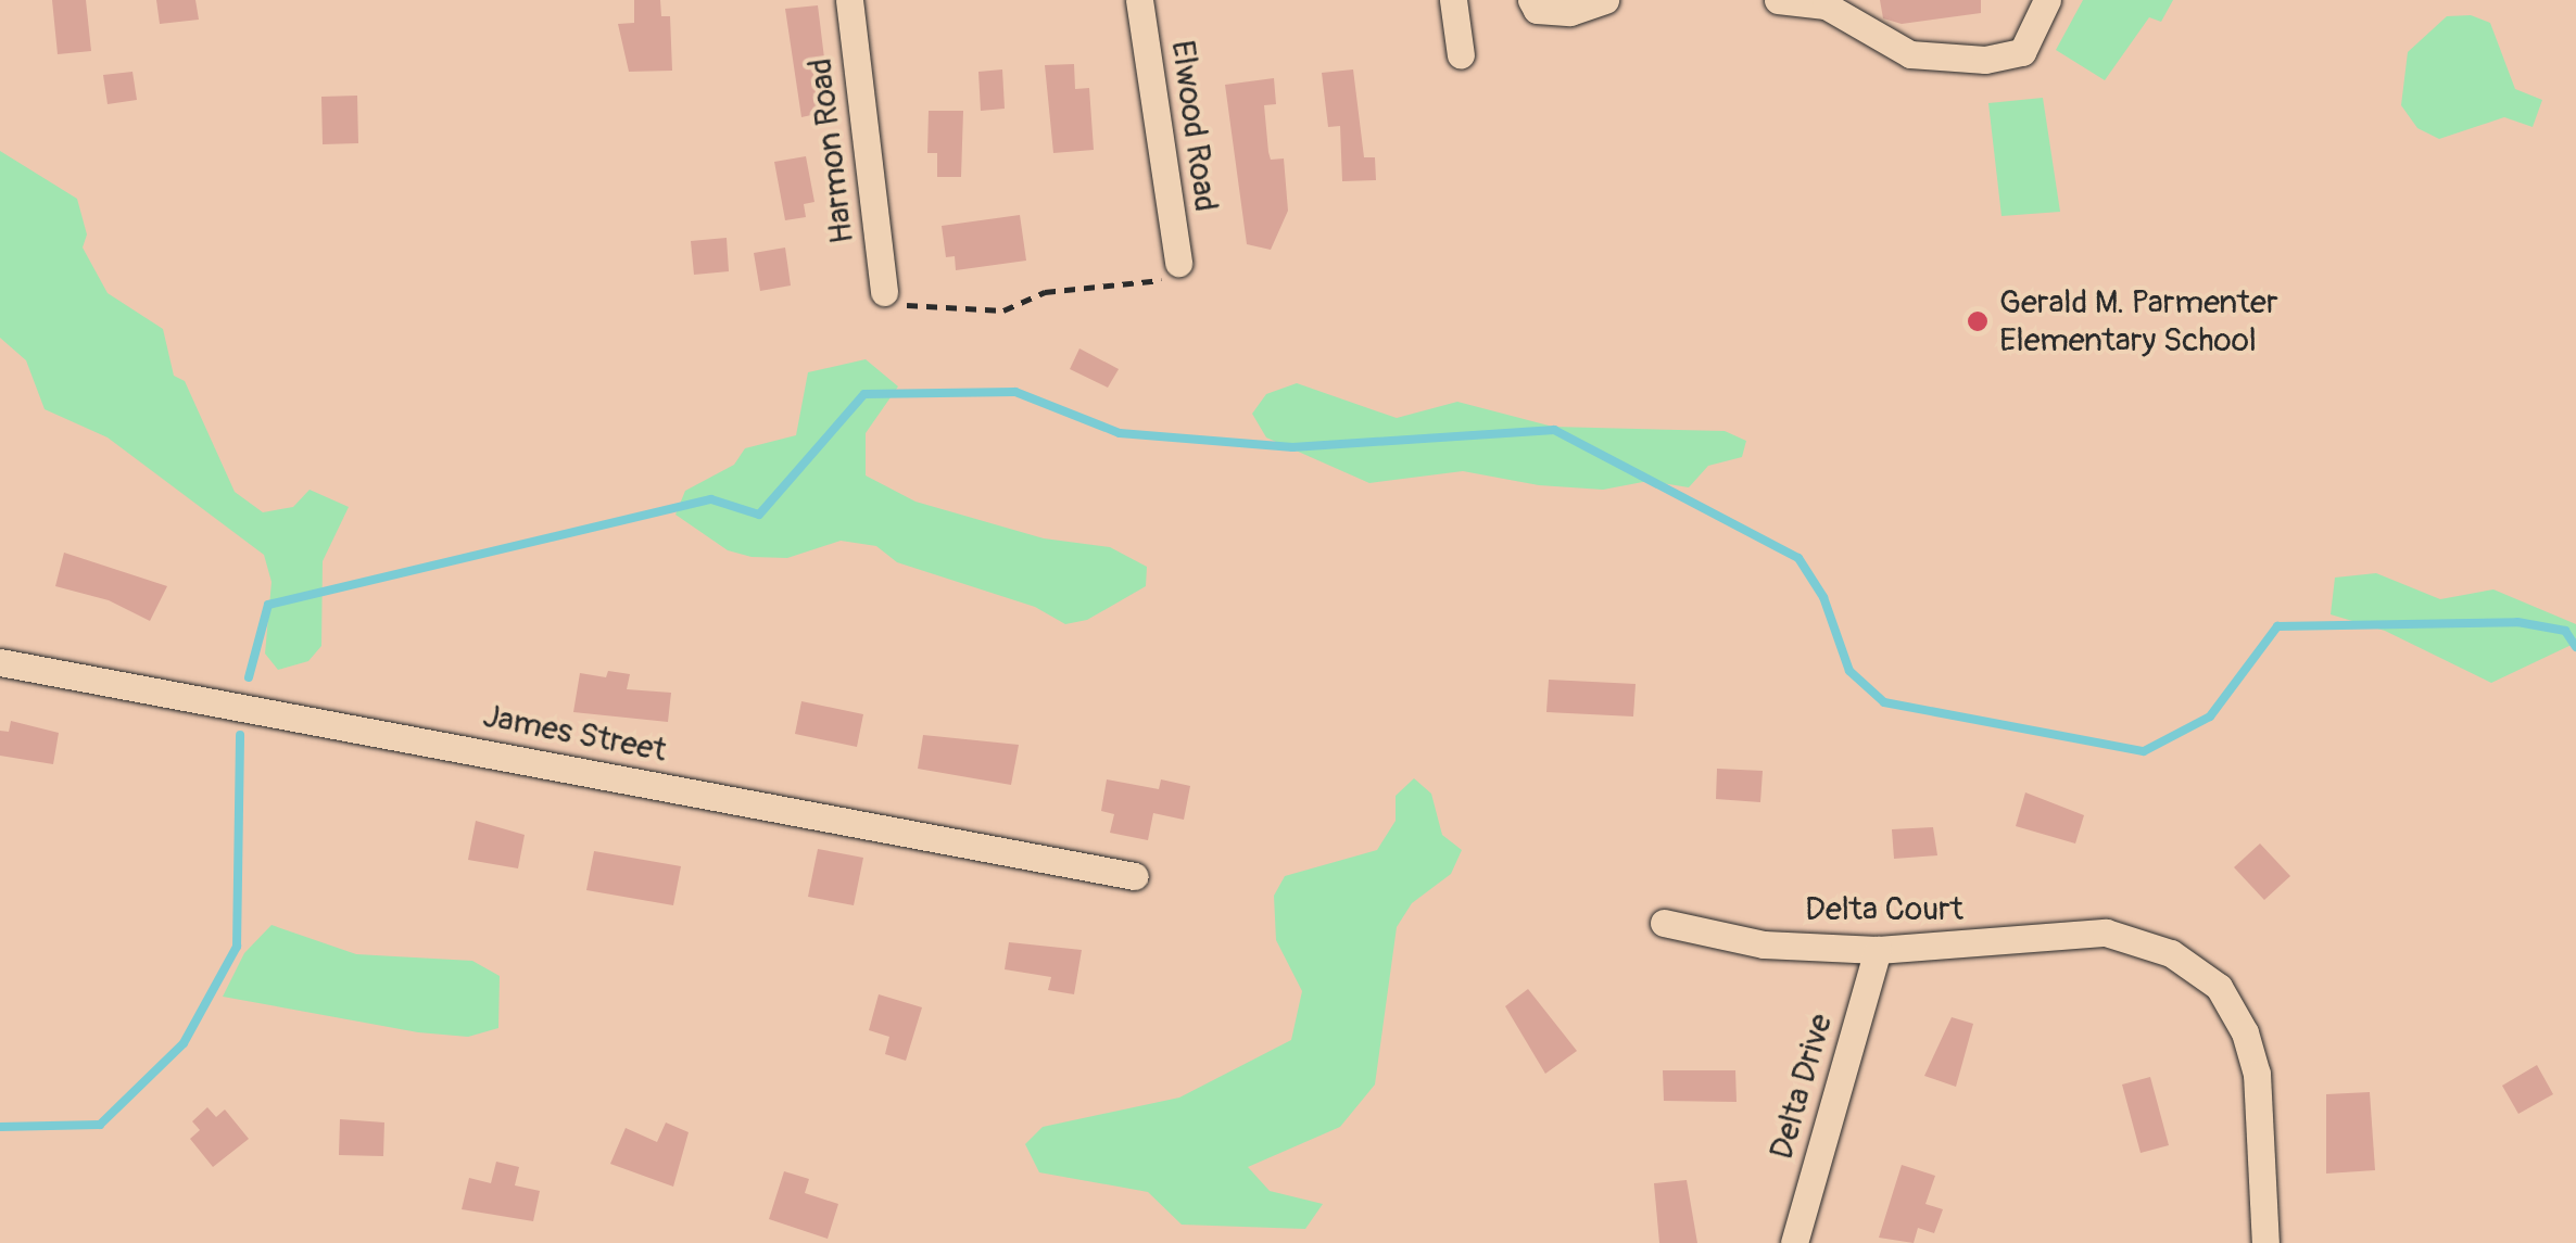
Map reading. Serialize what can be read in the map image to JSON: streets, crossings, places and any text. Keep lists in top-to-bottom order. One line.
{"streets":{"street":["Elwood Road","Harmon Road","James Street","Delta Court","Delta Drive"]},"crossings":[["Delta Court","Delta Drive"]],"places":["Gerald M. Parmenter Elementary School"]}
